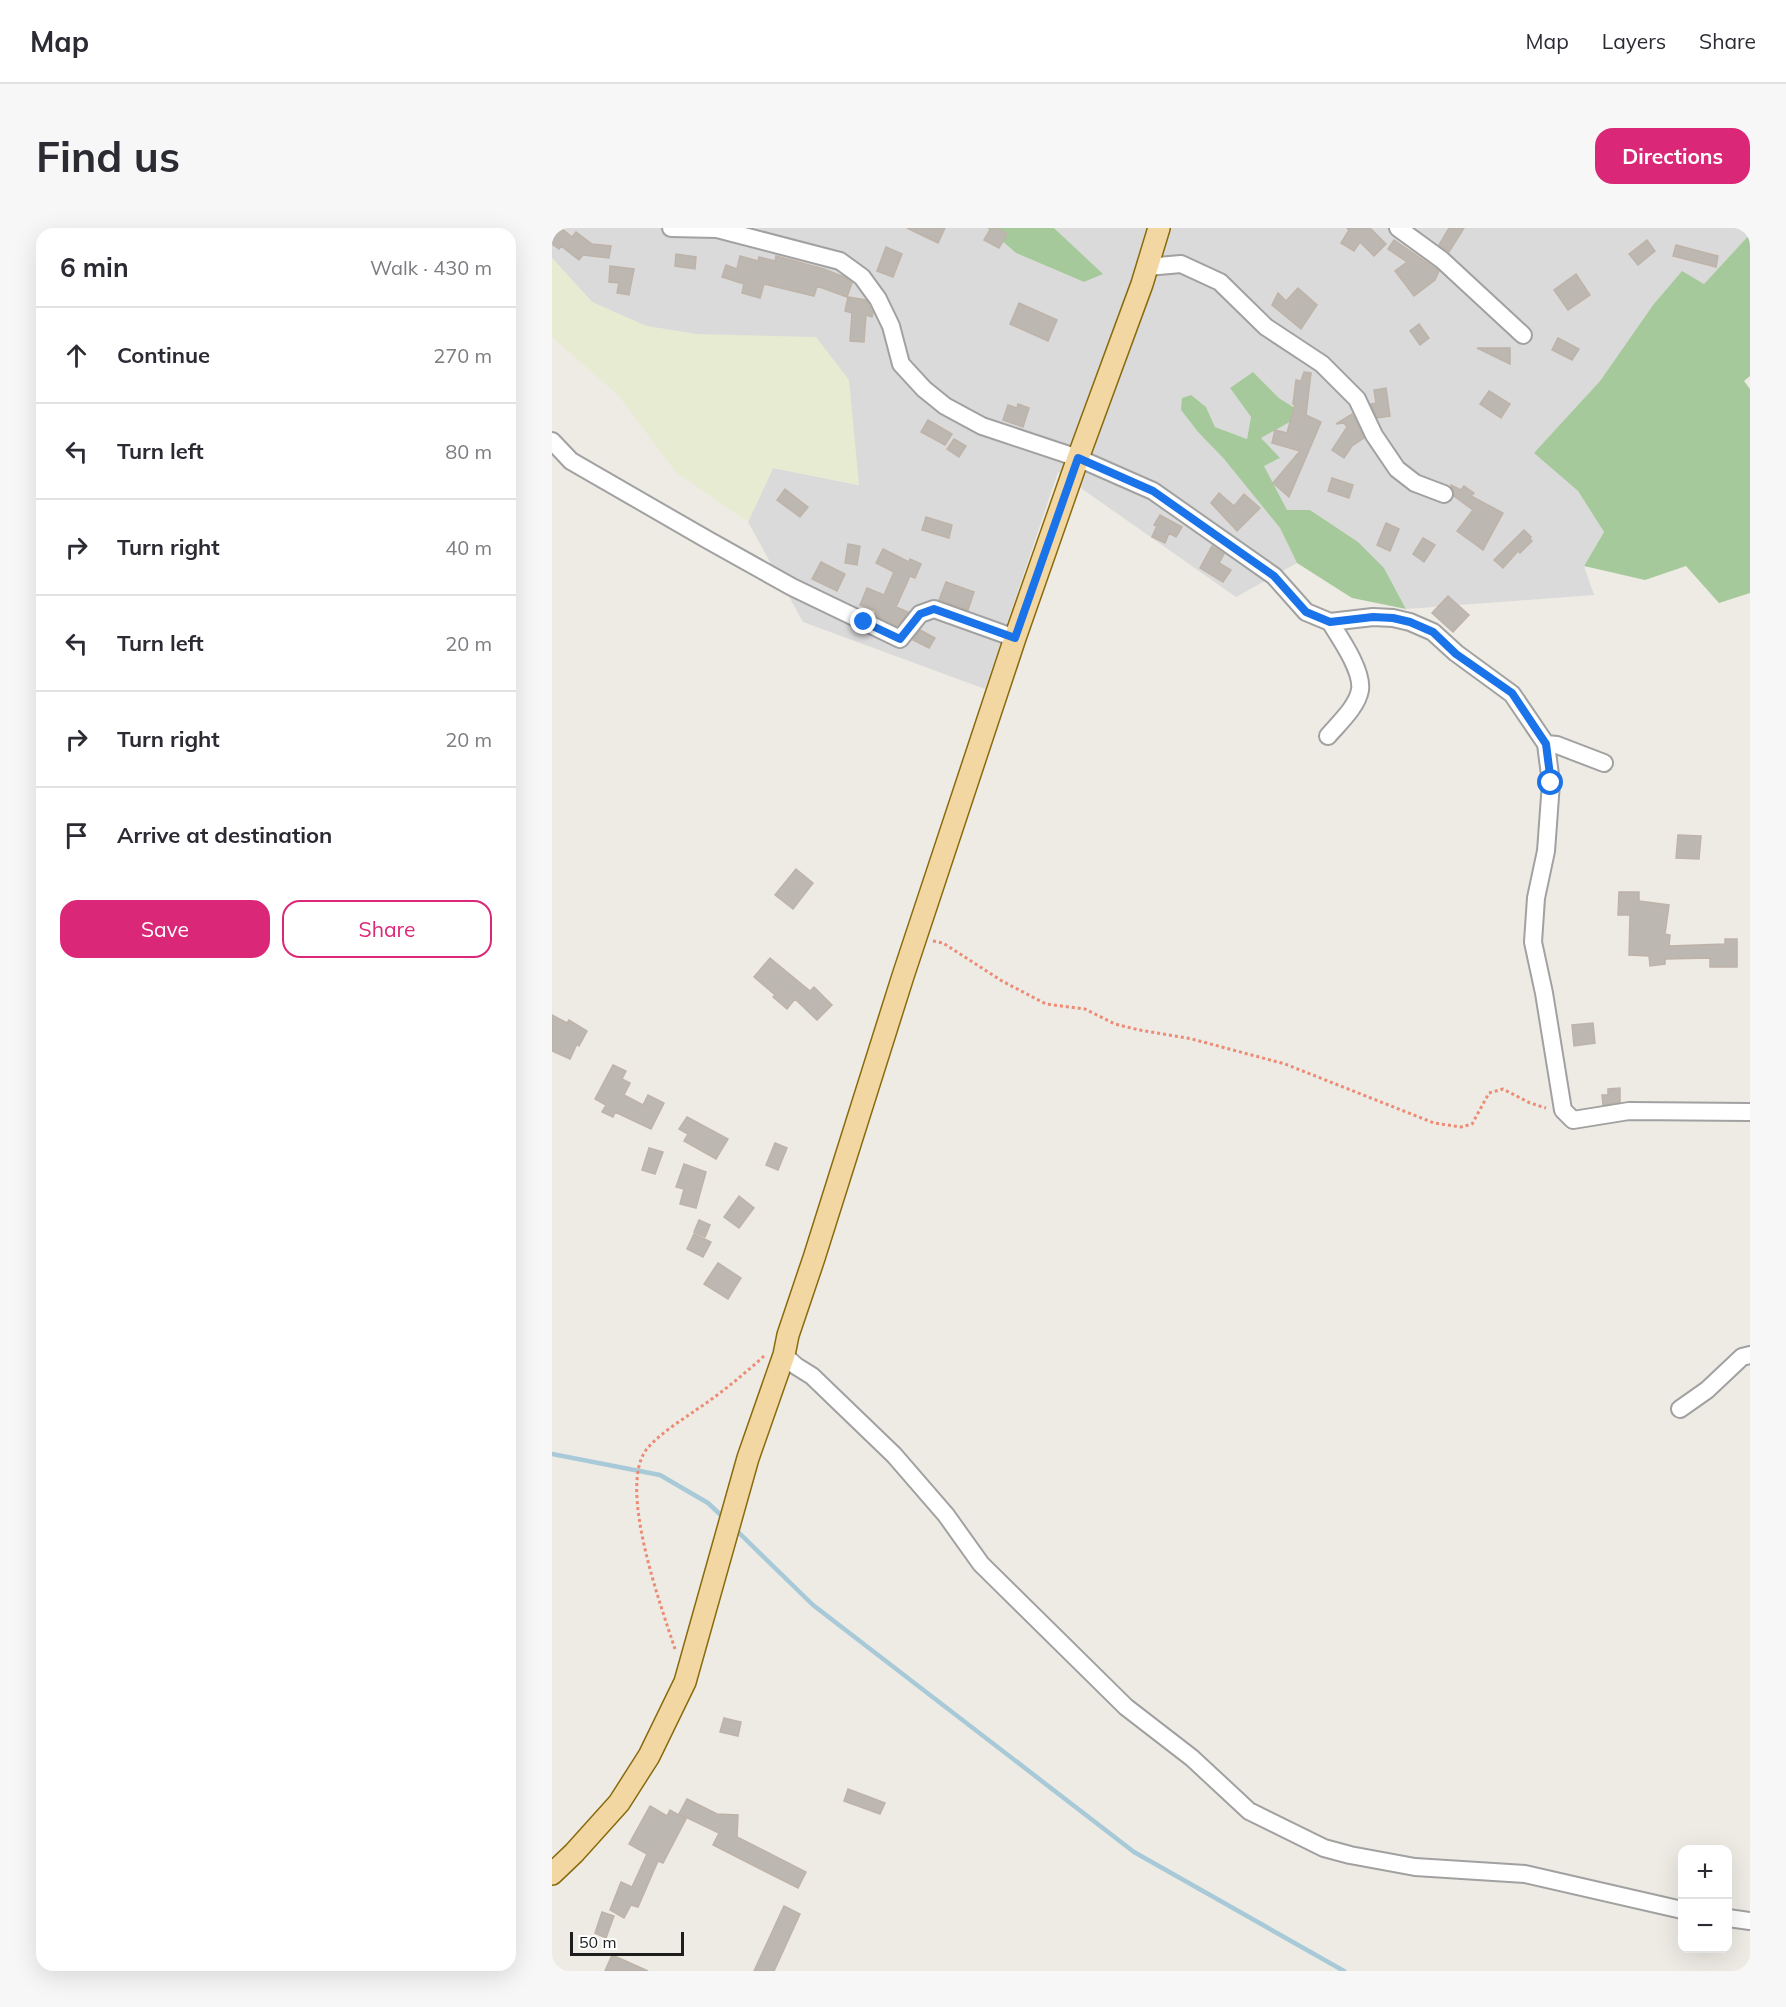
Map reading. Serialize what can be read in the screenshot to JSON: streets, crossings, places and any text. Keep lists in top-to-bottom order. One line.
{"scale_bar":"50 m","page":{"header":"Map","nav":["Map","Layers","Share"],"buttons":["Directions",["Save","Share"]],"title":"Find us","heading":["6 min","Walk · 430 m"],"list":[["Continue","270 m"],["Turn left","80 m"],["Turn right","40 m"],["Turn left","20 m"],["Turn right","20 m"],"Arrive at destination"],"map_buttons":["+","−"],"scale":"50 m"}}
